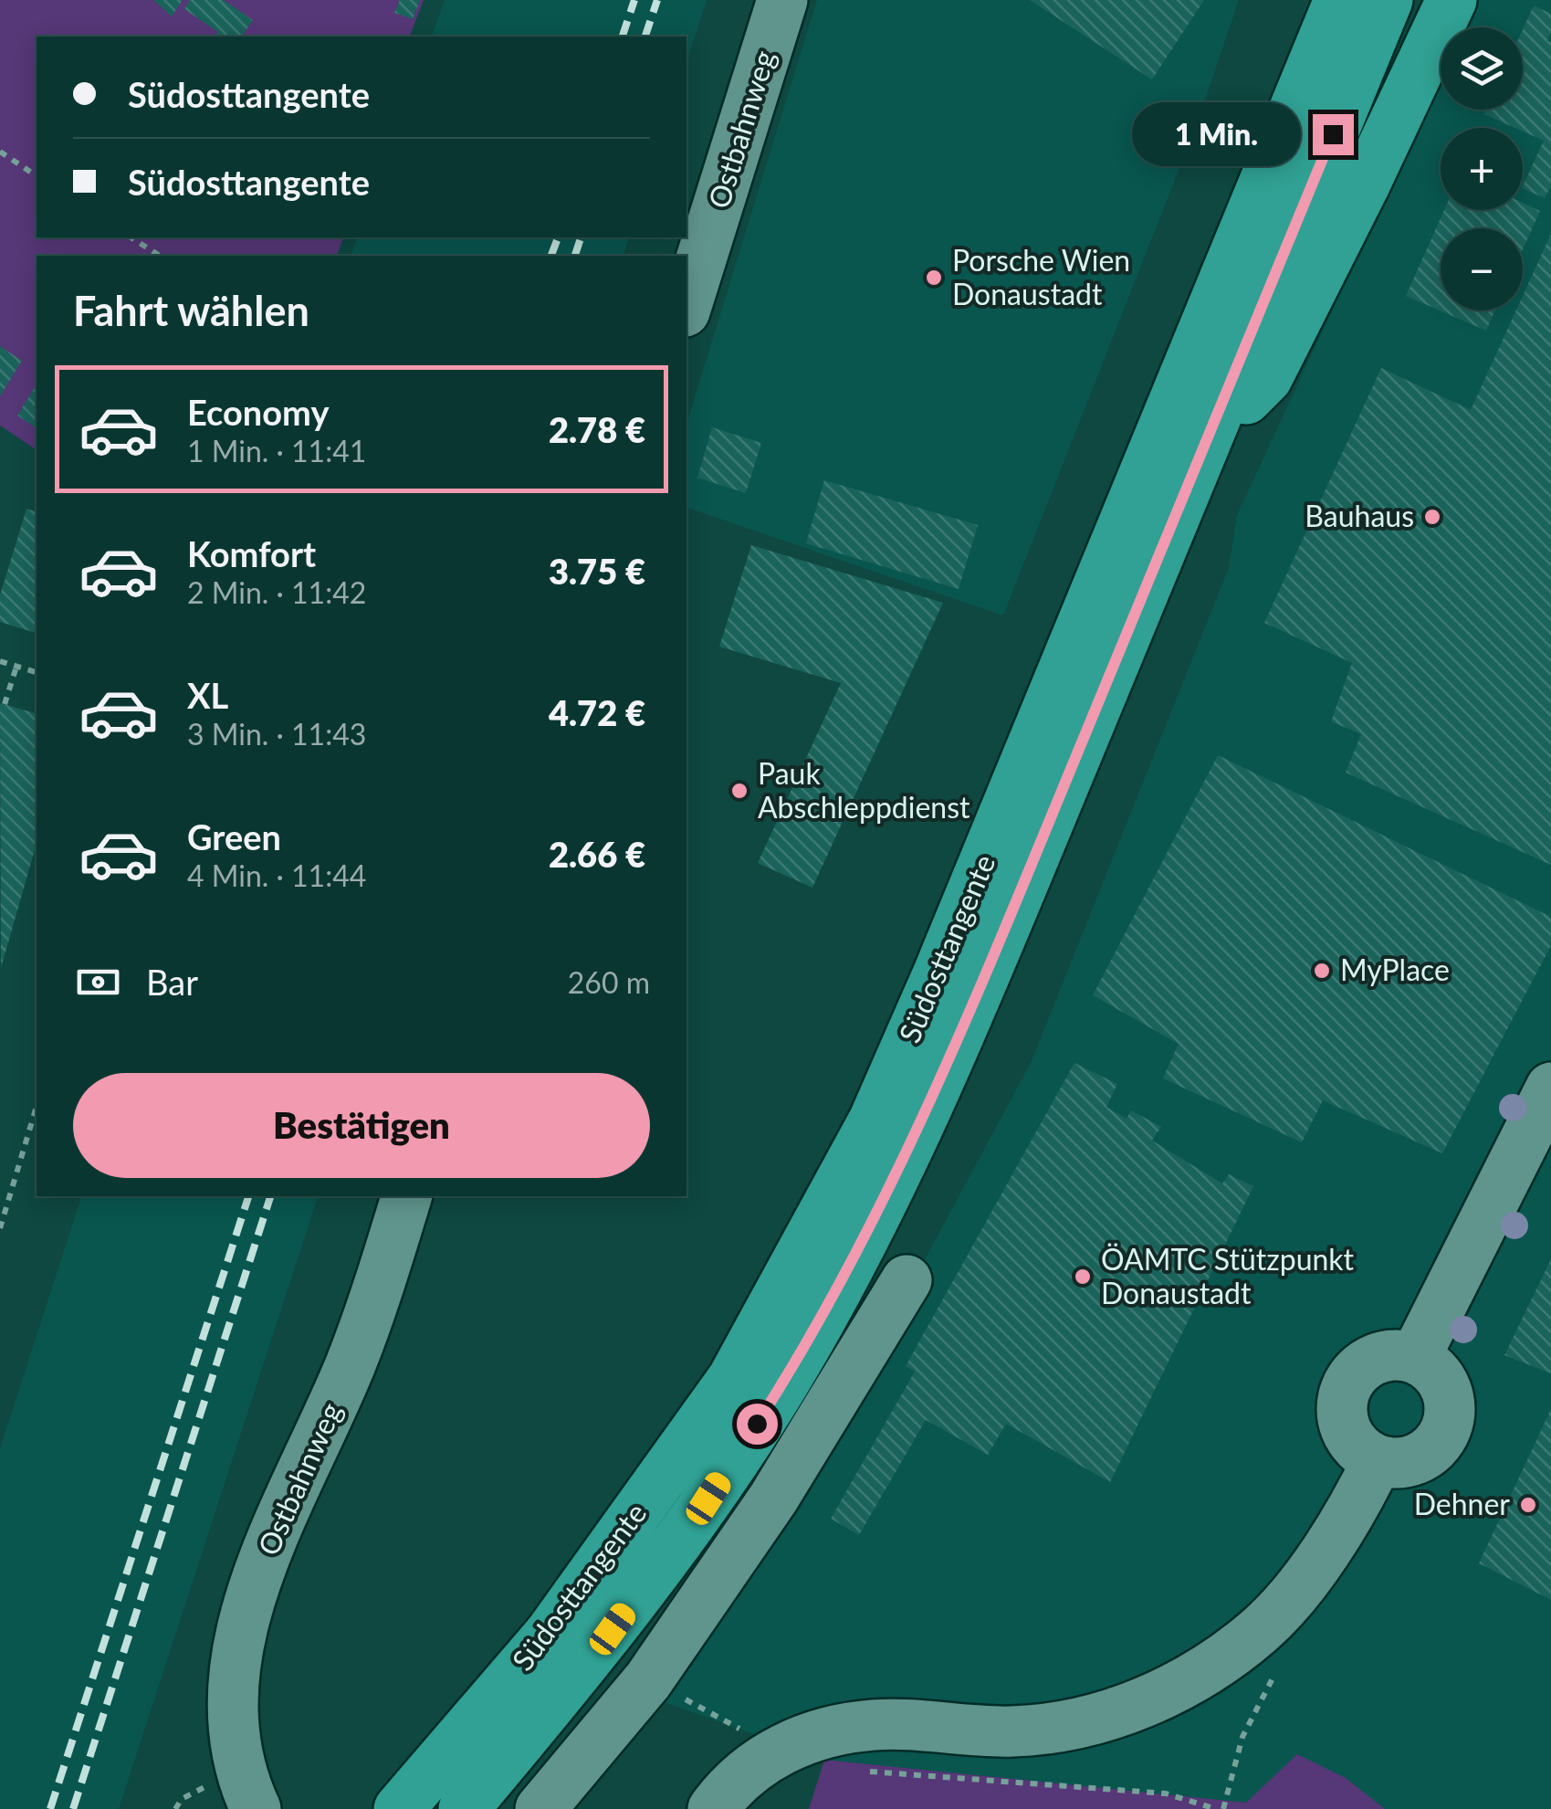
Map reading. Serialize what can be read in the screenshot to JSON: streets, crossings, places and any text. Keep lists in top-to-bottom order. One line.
{"streets":{"highway":["Südosttangente"],"street":["Ostbahnweg"]},"places":["Porsche Wien Donaustadt","Bauhaus","Pauk Abschleppdienst","MyPlace","ÖAMTC Stützpunkt Donaustadt","Dehner"],"page":{"map_buttons":["+","−"],"banner":["Südosttangente","Südosttangente"],"bubble":"1 Min.","heading":"Fahrt wählen","list":[{"name":"Economy","note":"1 Min. · 11:41","value":"2.78 €"},{"name":"Komfort","note":"2 Min. · 11:42","value":"3.75 €"},{"name":"XL","note":"3 Min. · 11:43","value":"4.72 €"},{"name":"Green","note":"4 Min. · 11:44","value":"2.66 €"}],"pay":["Bar","260 m"],"buttons":"Bestätigen"}}
